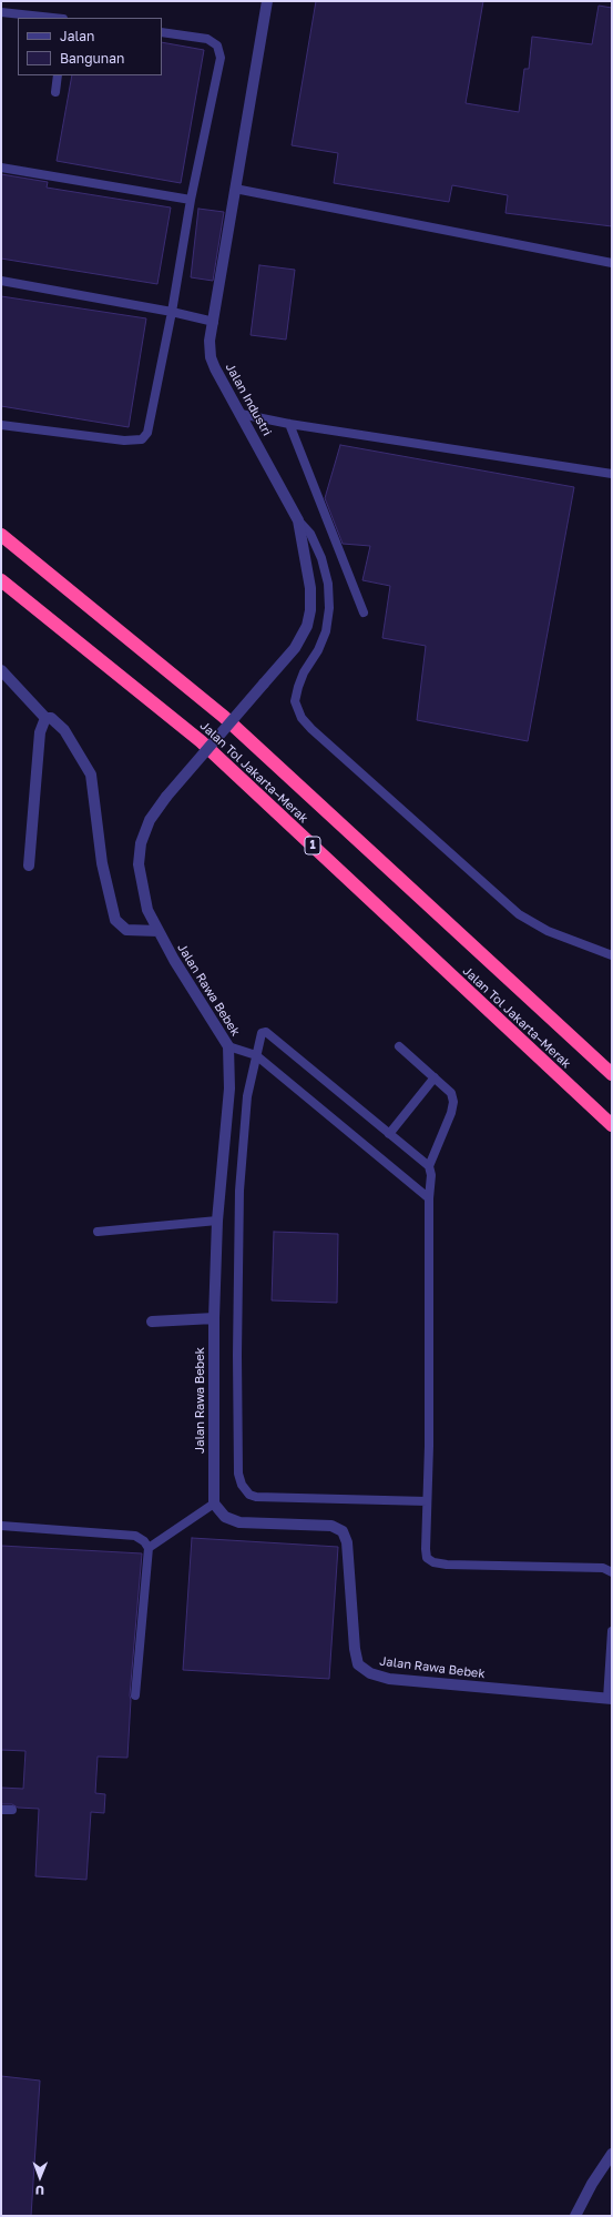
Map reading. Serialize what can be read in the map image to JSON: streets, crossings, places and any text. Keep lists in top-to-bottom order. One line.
{"streets":{"highway":["Jalan Tol Jakarta–Merak","1"],"street":["Jalan Industri","Jalan Rawa Bebek"]},"crossings":[["Jalan Industri","Jalan Rawa Bebek"]],"legend":["Jalan","Bangunan"],"north":"bottom"}
